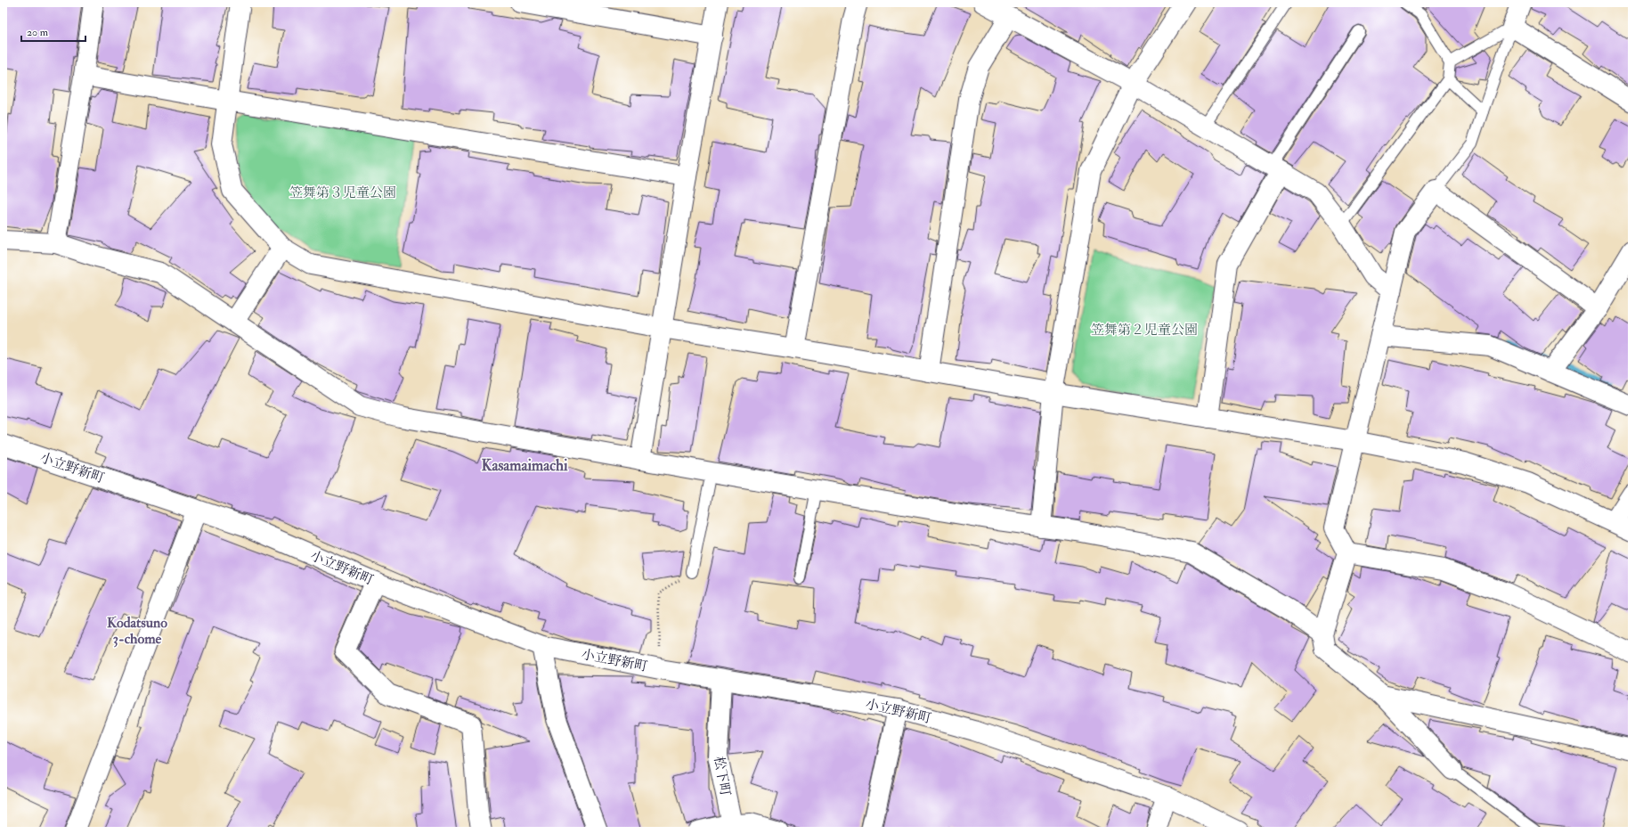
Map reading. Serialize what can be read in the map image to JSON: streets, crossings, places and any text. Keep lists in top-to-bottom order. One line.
{"streets":{"street":["小立野新町","松下町"]},"crossings":[["小立野新町","松下町"]],"districts":["Kasamaimachi","Kodatsuno 3-chome"],"parks":["笠舞第３児童公園","笠舞第２児童公園"],"scale_bar":"20 m"}
